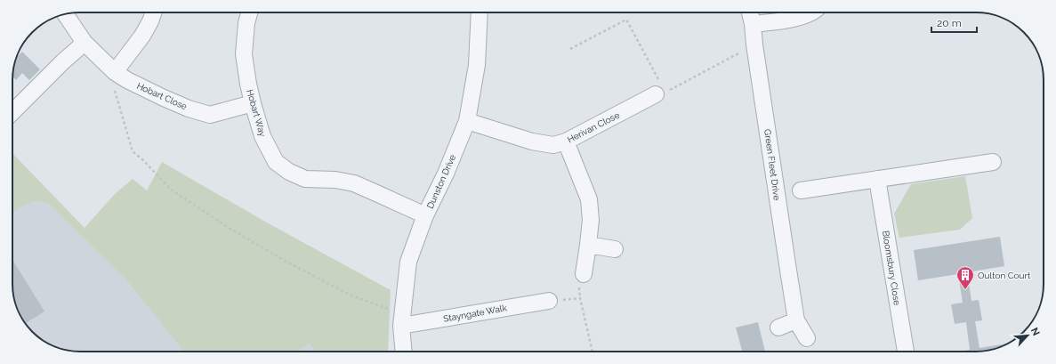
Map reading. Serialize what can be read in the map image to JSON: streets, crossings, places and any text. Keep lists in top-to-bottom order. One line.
{"streets":{"street":["Hobart Close","Hobart Way","Herivan Close","Green Fleet Drive","Dunston Drive","Bloomsbury Close","Stayngate Walk"]},"crossings":[["Hobart Close","Hobart Way"],["Hobart Way","Dunston Drive"],["Herivan Close","Dunston Drive"],["Dunston Drive","Stayngate Walk"]],"places":{"building":["Oulton Court"]},"scale_bar":"20 m","north":"top right"}
